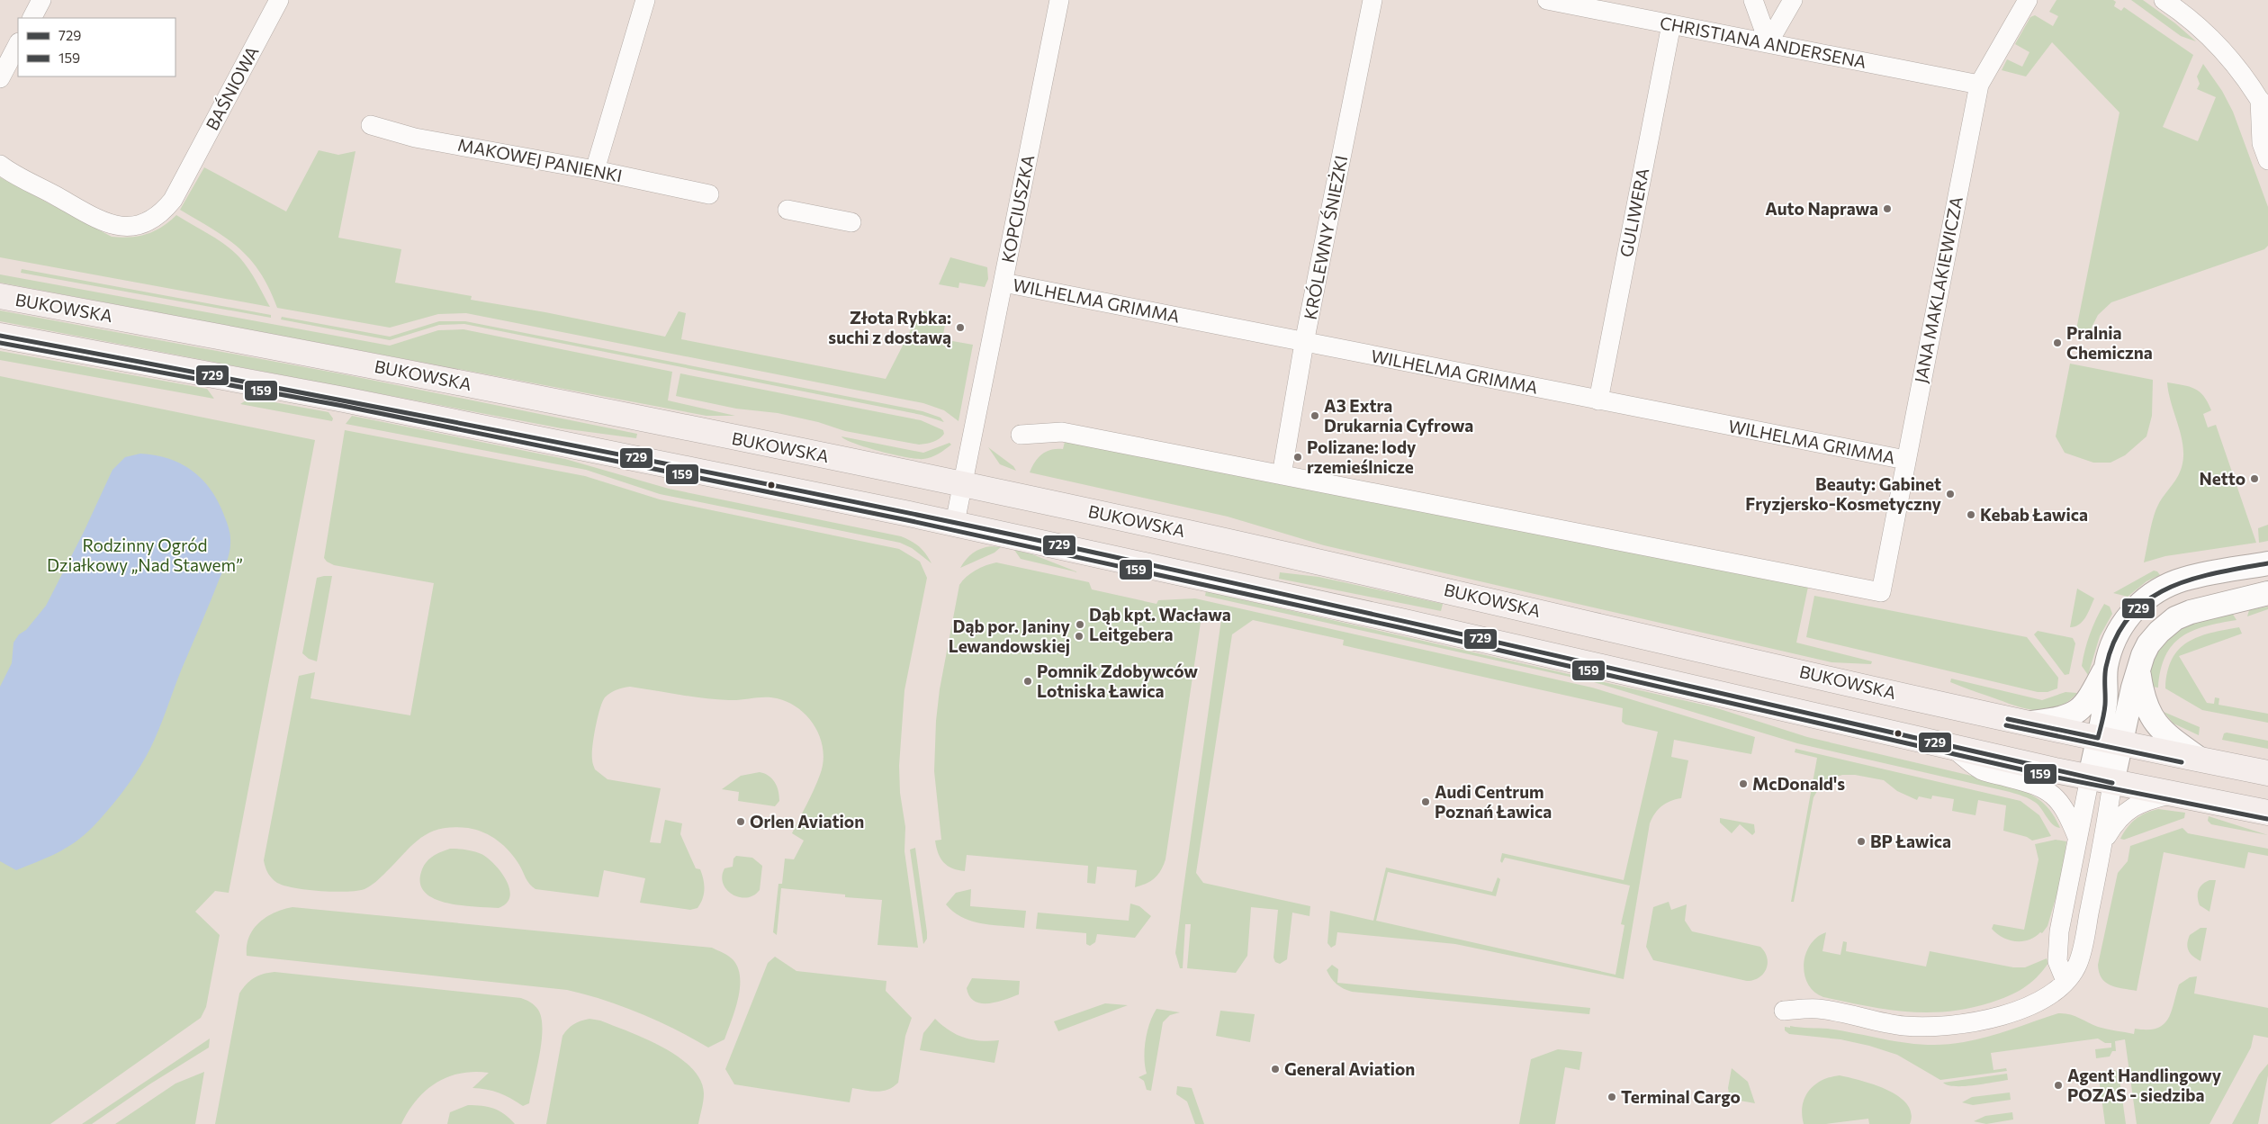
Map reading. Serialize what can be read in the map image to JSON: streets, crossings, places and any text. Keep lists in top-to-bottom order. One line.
{"streets":{"main road":["BUKOWSKA"],"street":["CHRISTIANA ANDERSENA","BAŚNIOWA","MAKOWEJ PANIENKI","KOPCIUSZKA","GULIWERA","KRÓLEWNY ŚNIEŻKI","JANA MAKLAKIEWICZA","WILHELMA GRIMMA"]},"crossings":[["CHRISTIANA ANDERSENA","GULIWERA"],["CHRISTIANA ANDERSENA","JANA MAKLAKIEWICZA"],["KOPCIUSZKA","WILHELMA GRIMMA"],["KOPCIUSZKA","BUKOWSKA"],["GULIWERA","WILHELMA GRIMMA"],["KRÓLEWNY ŚNIEŻKI","JANA MAKLAKIEWICZA"],["KRÓLEWNY ŚNIEŻKI","WILHELMA GRIMMA"],["JANA MAKLAKIEWICZA","WILHELMA GRIMMA"]],"parks":["Rodzinny Ogród Działkowy „Nad Stawem”"],"places":["Auto Naprawa","Złota Rybka: suchi z dostawą","Pralnia Chemiczna","A3 Extra Drukarnia Cyfrowa","Polizane: lody rzemieślnicze","Netto","Beauty: Gabinet Fryzjersko-Kosmetyczny","Kebab Ławica","Dąb kpt. Wacława Leitgebera","Dąb por. Janiny Lewandowskiej","Pomnik Zdobywców Lotniska Ławica","McDonald's","Audi Centrum Poznań Ławica","Orlen Aviation","BP Ławica","General Aviation","Agent Handlingowy POZAS - siedziba","Terminal Cargo"],"lines":["transit line 729","transit line 159"],"legend":["729","159"]}
